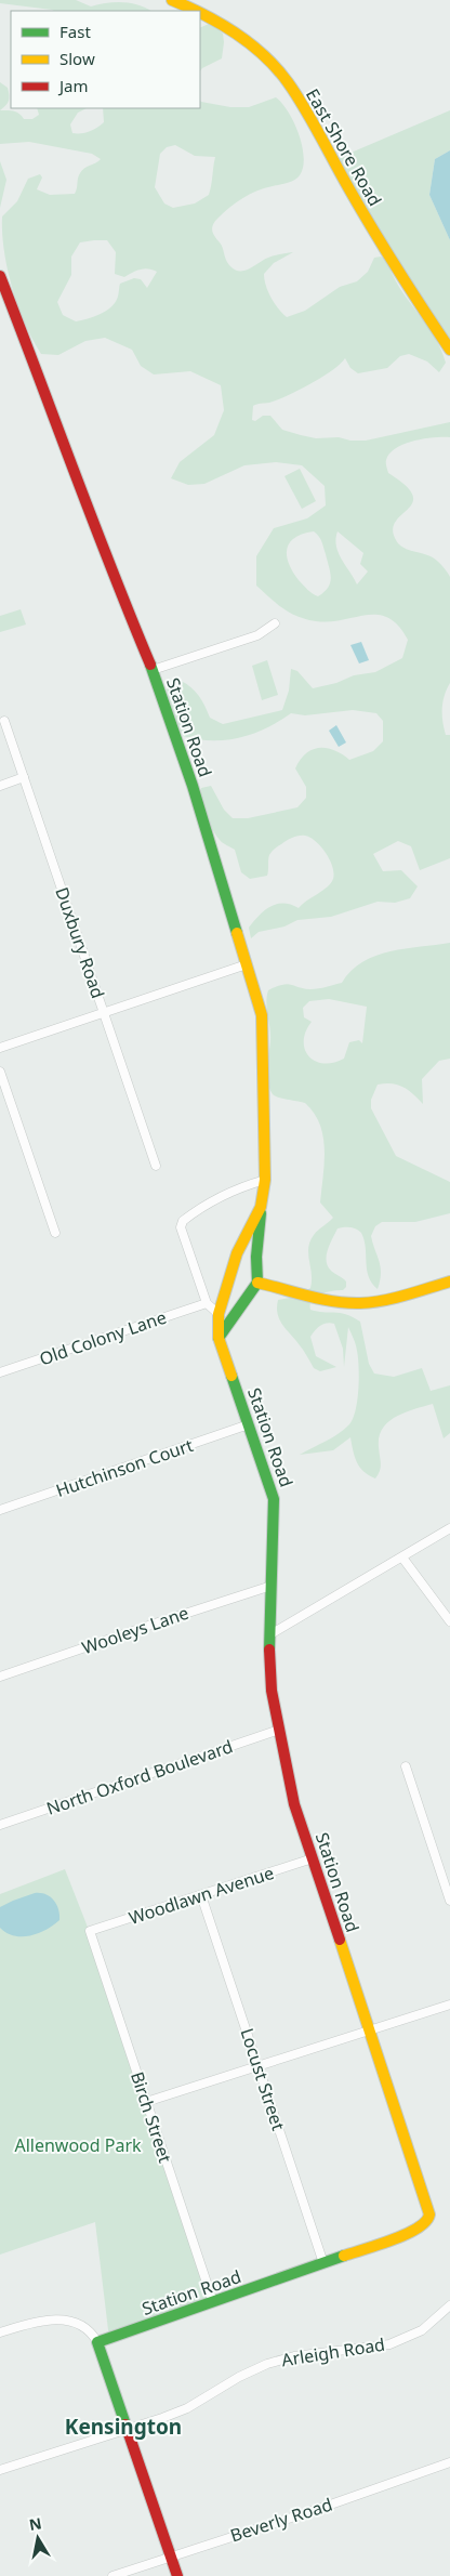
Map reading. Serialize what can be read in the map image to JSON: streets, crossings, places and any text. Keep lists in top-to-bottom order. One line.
{"streets":{"street":["East Shore Road","Station Road","Duxbury Road","Old Colony Lane","Hutchinson Court","Wooleys Lane","North Oxford Boulevard","Woodlawn Avenue","Locust Street","Birch Street","Arleigh Road","Beverly Road"]},"crossings":[["Station Road","Hutchinson Court"],["Station Road","Wooleys Lane"],["Station Road","North Oxford Boulevard"],["Station Road","Woodlawn Avenue"],["Station Road","Locust Street"],["Station Road","Birch Street"],["Woodlawn Avenue","Locust Street"],["Woodlawn Avenue","Birch Street"]],"districts":["Kensington"],"parks":["Allenwood Park"],"legend":["Fast","Slow","Jam"],"north":"top"}
